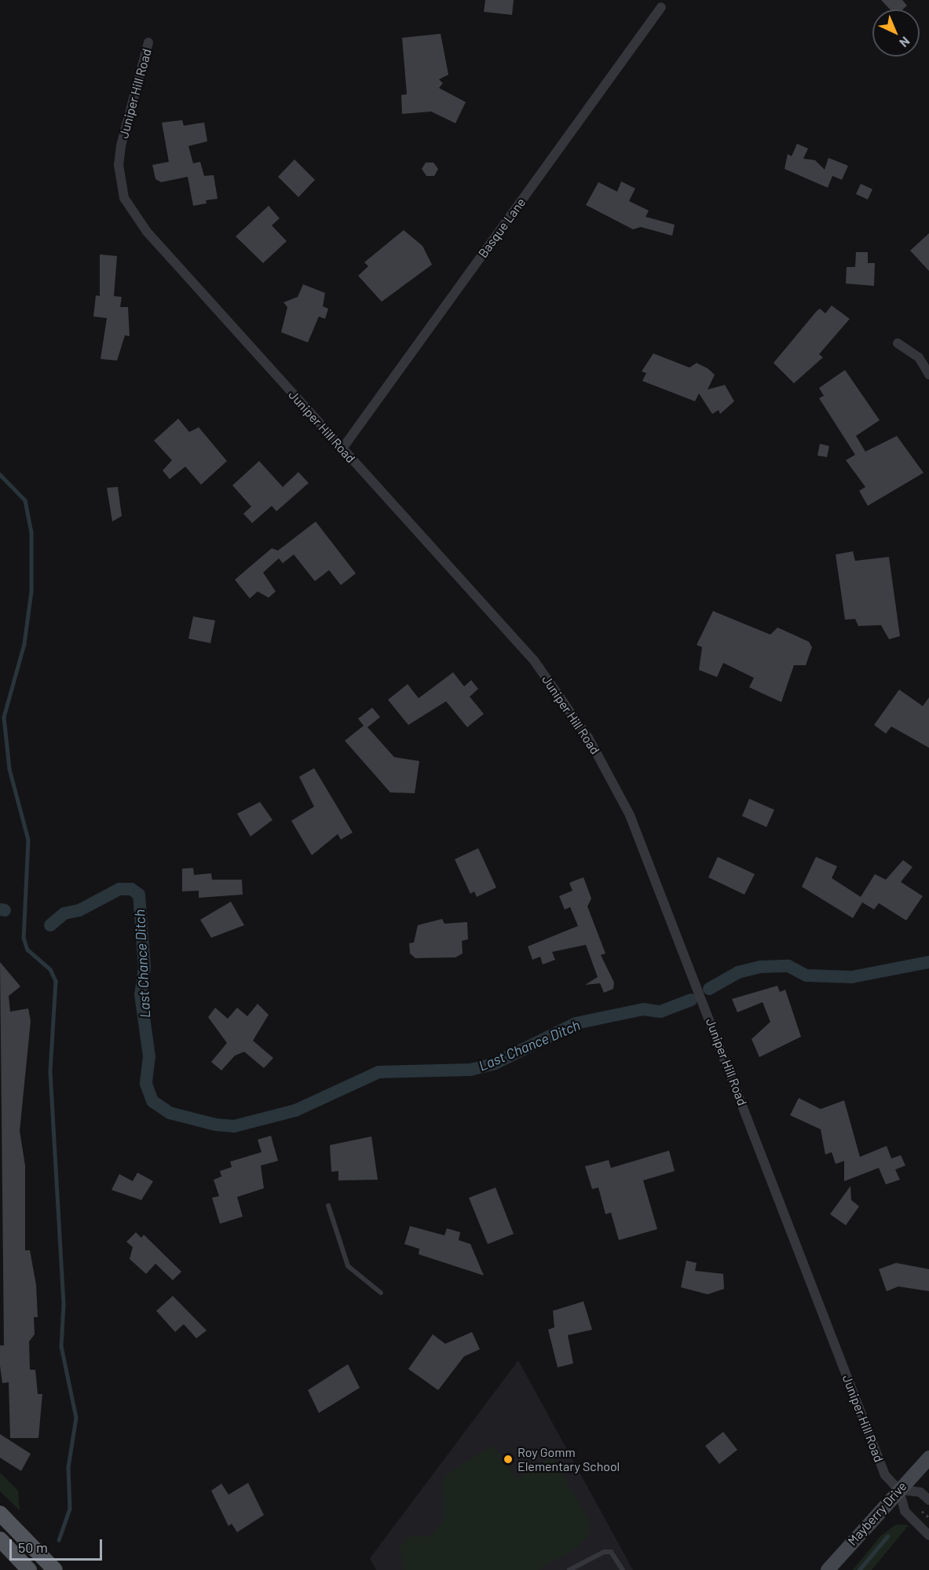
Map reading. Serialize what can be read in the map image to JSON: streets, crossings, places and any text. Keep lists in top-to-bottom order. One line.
{"streets":{"main road":["Mayberry Drive"],"street":["Juniper Hill Road","Basque Lane"]},"crossings":[["Juniper Hill Road","Basque Lane"],["Juniper Hill Road","Mayberry Drive"]],"water":["Last Chance Ditch"],"places":["Roy Gomm Elementary School"],"scale_bar":"50 m","north":"bottom right"}
